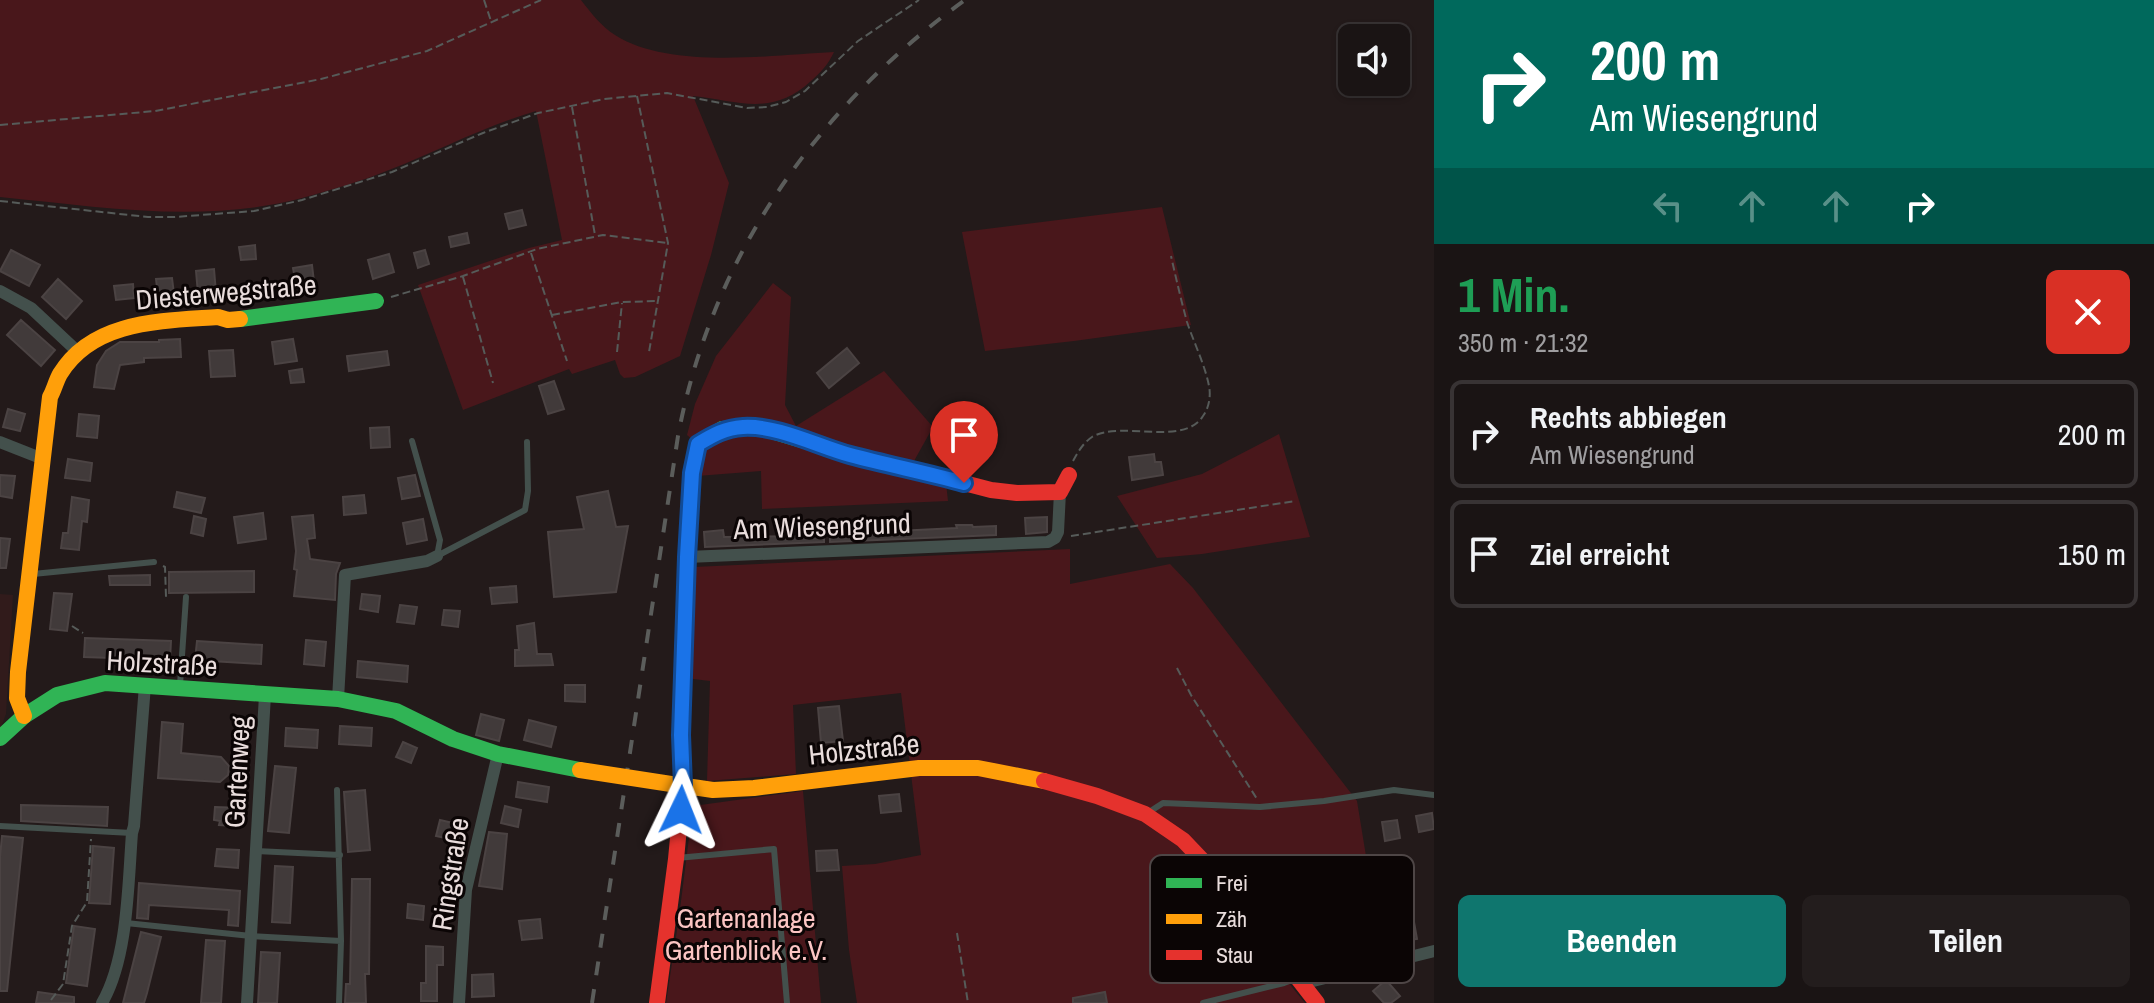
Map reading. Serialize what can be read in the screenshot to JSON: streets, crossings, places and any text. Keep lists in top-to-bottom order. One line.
{"streets":{"street":["Diesterwegstraße","Am Wiesengrund","Holzstraße","Gartenweg","Ringstraße"]},"crossings":[["Diesterwegstraße","Holzstraße"],["Am Wiesengrund","Holzstraße"],["Holzstraße","Gartenweg"],["Holzstraße","Ringstraße"]],"parks":["Gartenanlage Gartenblick e.V."],"legend":["Frei","Zäh","Stau"],"page":{"turn":["200 m","Am Wiesengrund"],"heading":["1 Min.","350 m · 21:32"],"list":[{"name":"Rechts abbiegen","note":"Am Wiesengrund","value":"200 m"},{"name":"Ziel erreicht","value":"150 m"}],"buttons":["Beenden","Teilen"]}}
